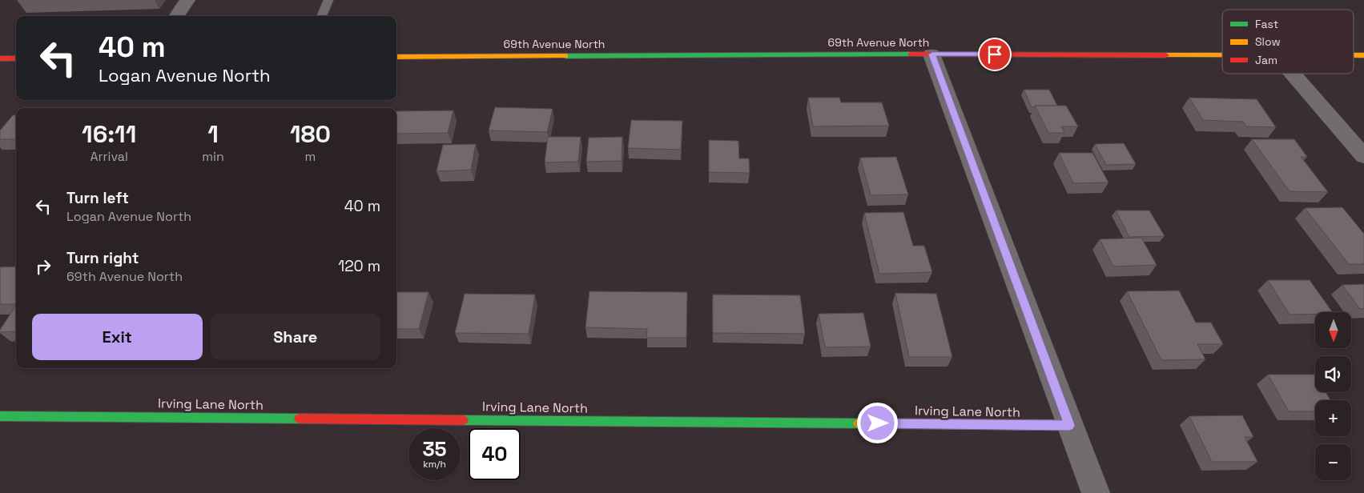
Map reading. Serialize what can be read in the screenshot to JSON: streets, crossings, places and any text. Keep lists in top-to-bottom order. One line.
{"streets":{"street":["69th Avenue North","Irving Lane North"]},"legend":["Fast","Slow","Jam"],"north":"bottom","page":{"turn":["40 m","Logan Avenue North"],"eta":["16:11","Arrival","1","min","180","m"],"list":[{"name":"Turn left","note":"Logan Avenue North","value":"40 m"},{"name":"Turn right","note":"69th Avenue North","value":"120 m"}],"buttons":["Exit","Share"],"map_buttons":["+","−"],"speed":"35 km/h","limit":"40"}}
